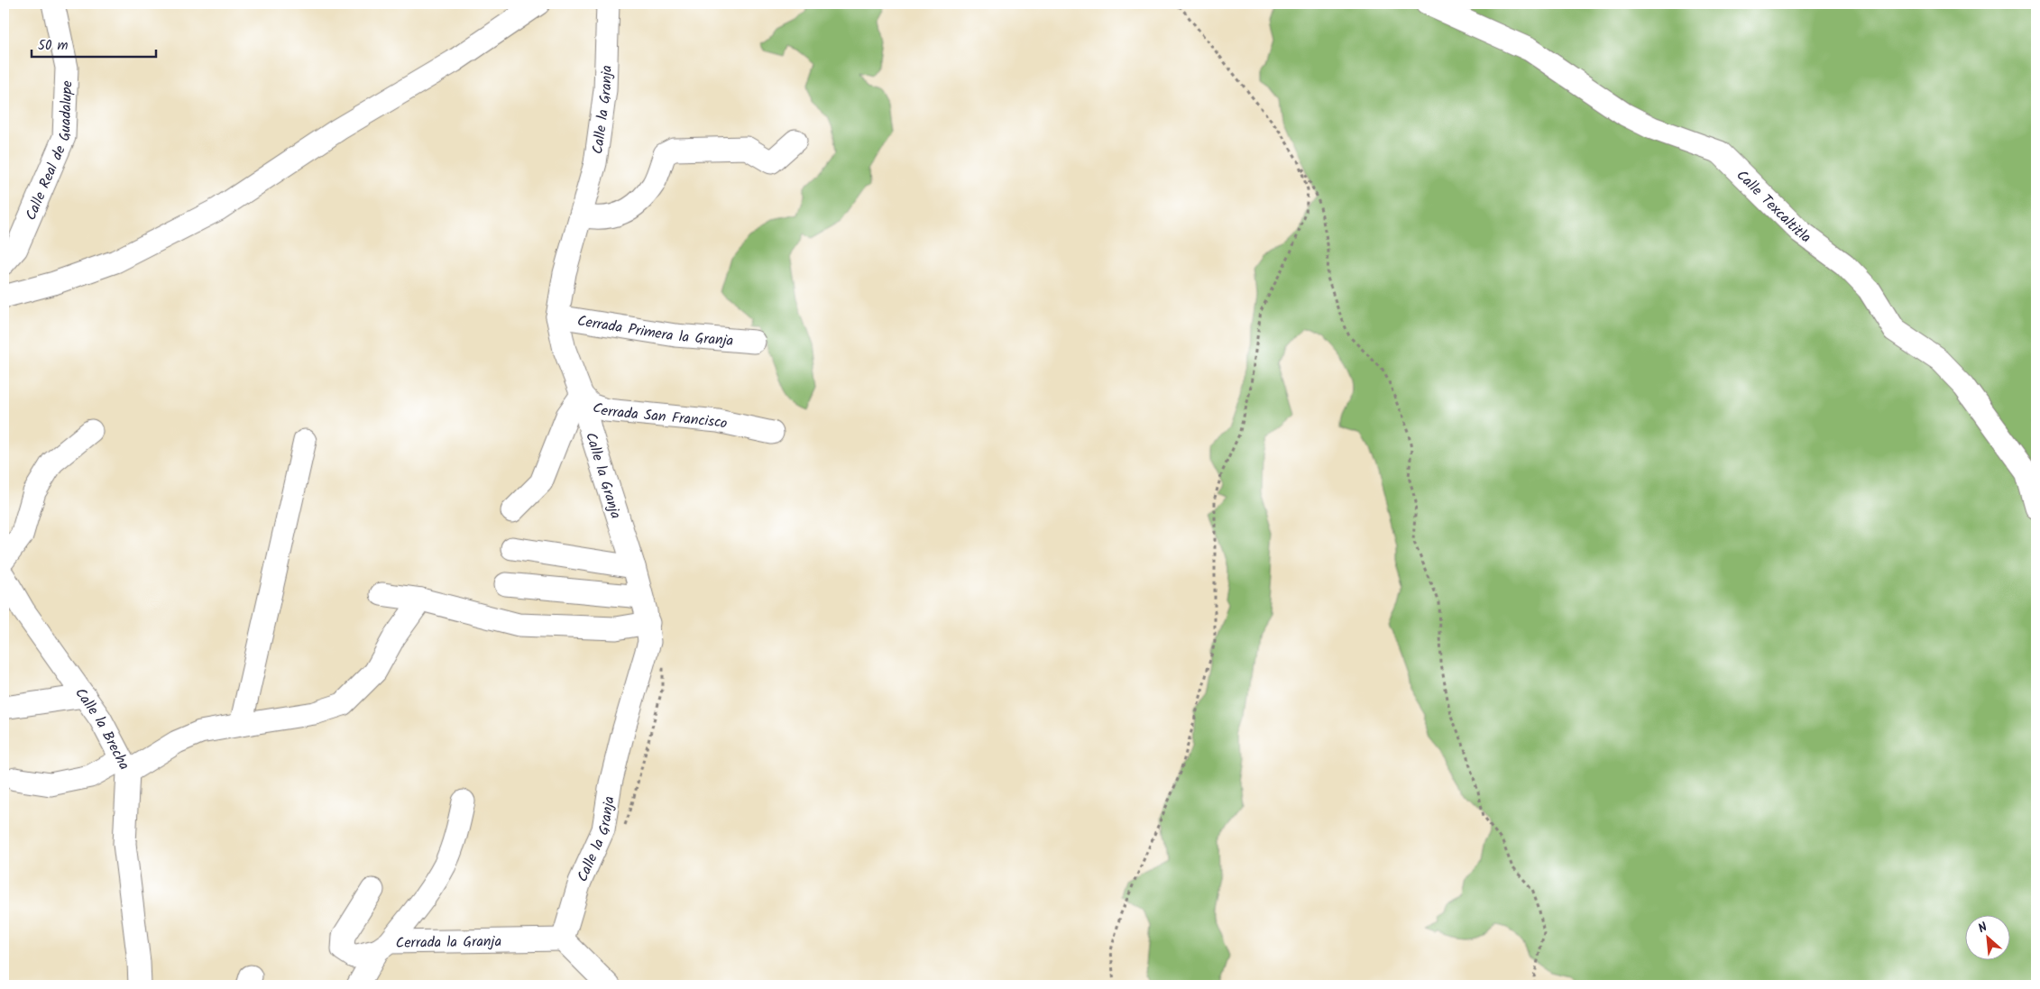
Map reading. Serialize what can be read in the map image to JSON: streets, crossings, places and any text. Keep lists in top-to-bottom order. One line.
{"streets":{"street":["Calle la Granja","Calle Real de Guadalupe","Calle Texcaltitla","Cerrada Primera la Granja","Cerrada San Francisco","Calle la Brecha","Cerrada la Granja"]},"crossings":[["Calle la Granja","Cerrada Primera la Granja"],["Calle la Granja","Cerrada San Francisco"],["Calle la Granja","Cerrada la Granja"]],"scale_bar":"50 m","north":"top left"}
